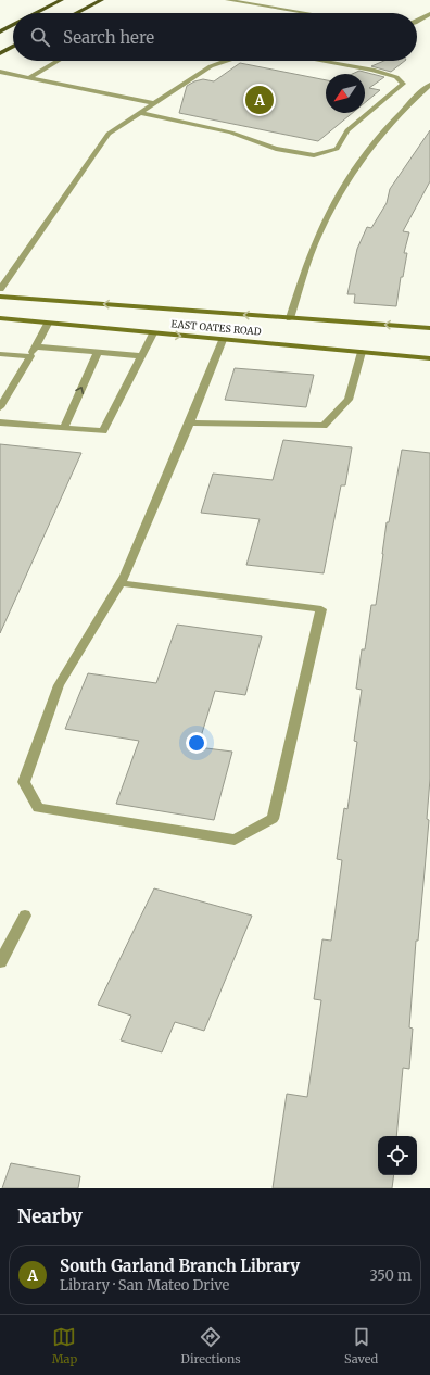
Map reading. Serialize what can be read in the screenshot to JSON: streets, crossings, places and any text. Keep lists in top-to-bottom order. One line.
{"streets":{"main road":["EAST OATES ROAD"]},"north":"bottom left","page":{"search":"Search here","pins":"A","heading":"Nearby","list":[{"mark":"A","name":"South Garland Branch Library","note":"Library · San Mateo Drive","value":"350 m"}],"nav":["Map","Directions","Saved"]}}
